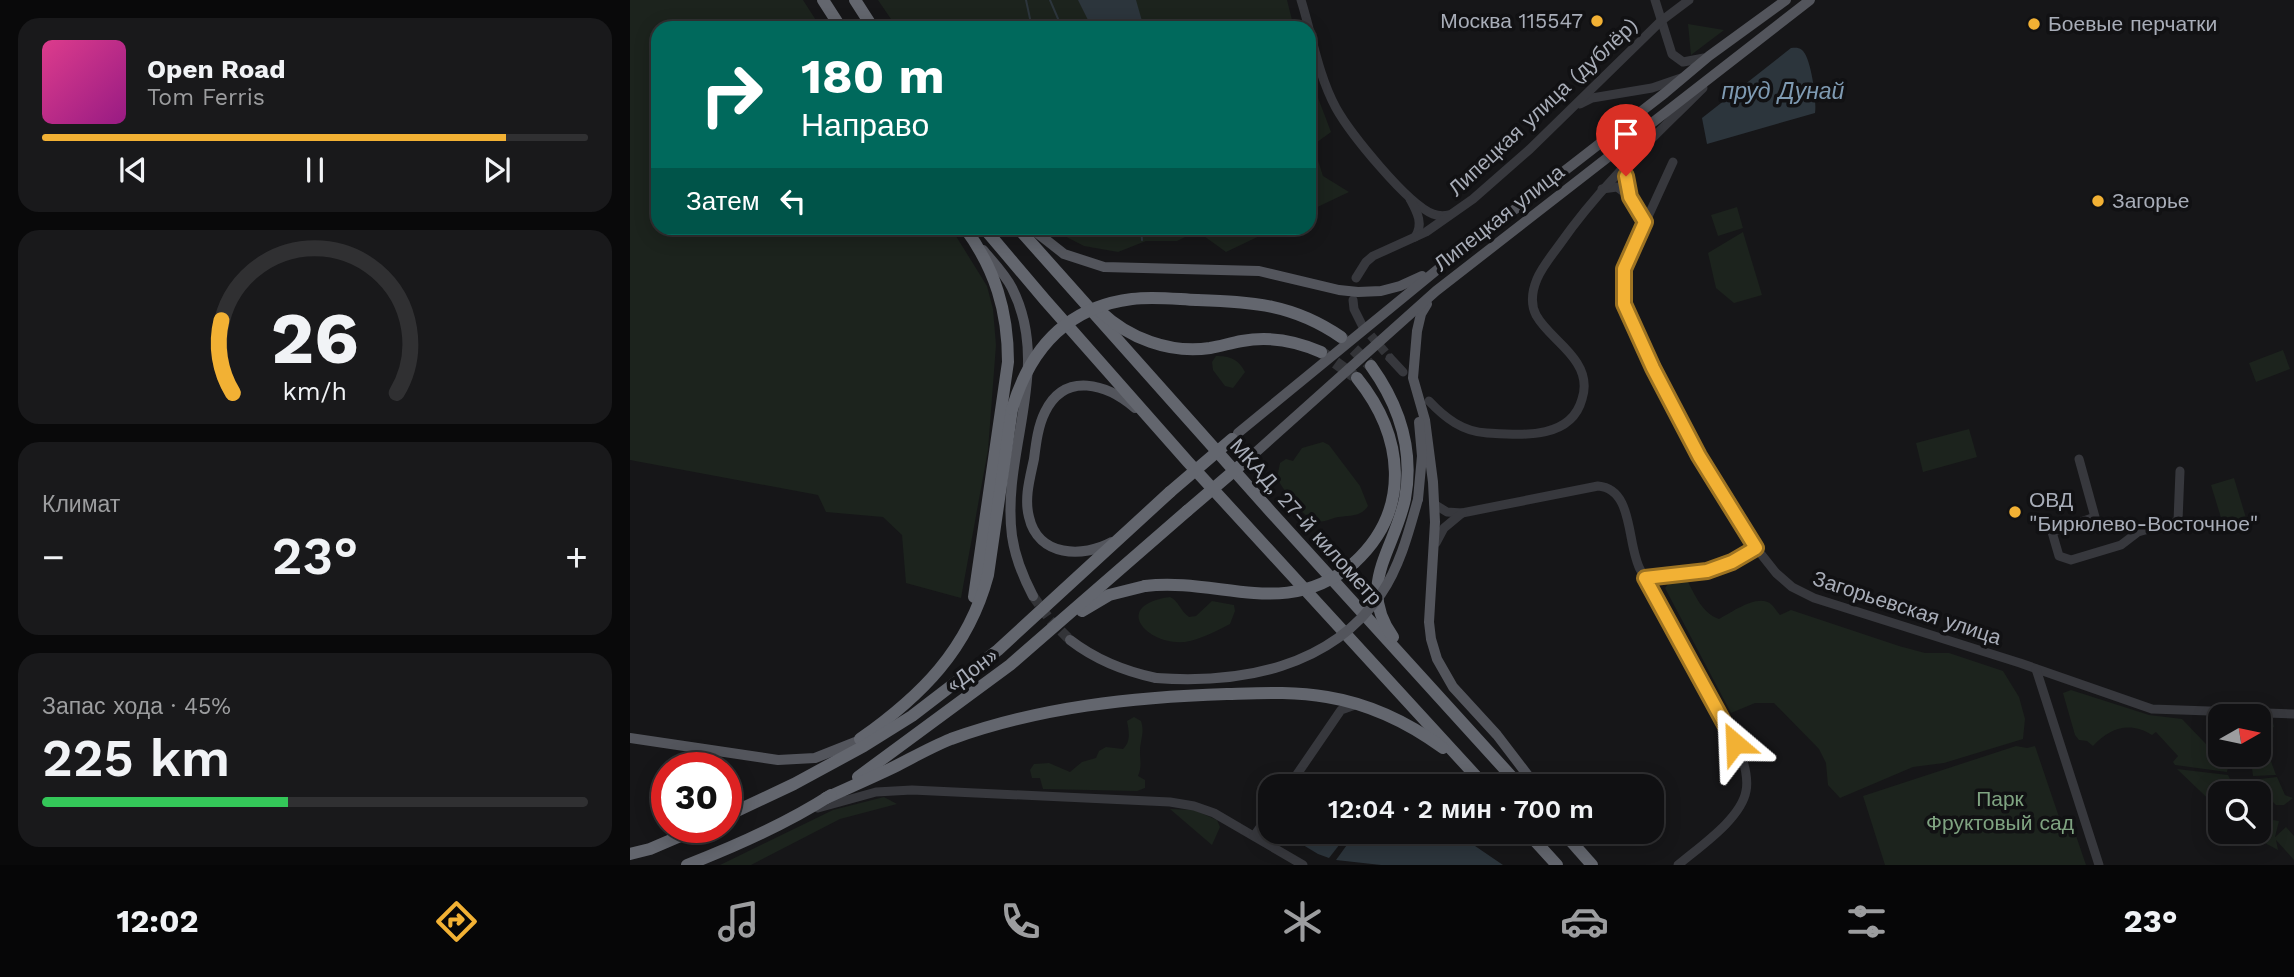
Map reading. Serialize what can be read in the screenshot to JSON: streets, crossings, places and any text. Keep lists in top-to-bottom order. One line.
{"streets":{"highway":["МКАД, 27-й километр","«Дон»"],"main road":["Липецкая улица"],"street":["Липецкая улица (дублёр)","Загорьевская улица"]},"crossings":[["Липецкая улица","«Дон»"]],"water":["пруд Дунай"],"parks":["Парк Фруктовый сад"],"places":["Москва 115547","Боевые перчатки","Загорье","ОВД \"Бирюлево-Восточное\""],"north":"right","page":{"turn":["180 m","Направо"],"song":["Open Road","Tom Ferris"],"then":"Затем","tile":["Климат",["Запас хода · 45%","225 km"]],"heat":["−","23°","+"],"limit":"30","trip":"12:04 · 2 мин · 700 m","tabs":["12:02","23°"],"gauge":["26","km/h"]}}
